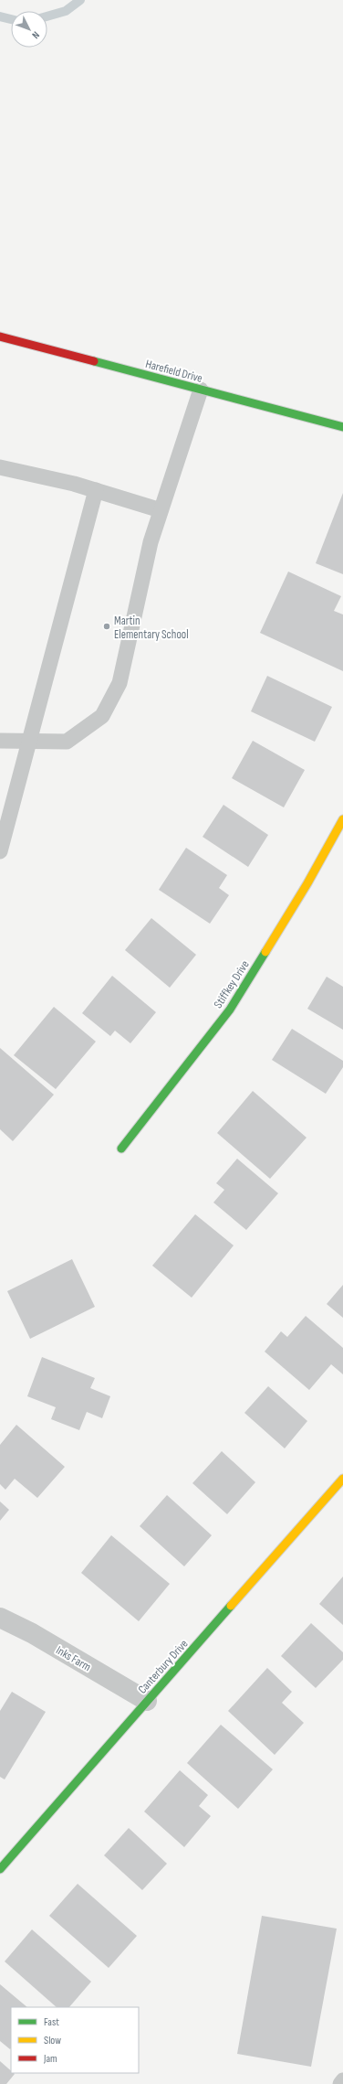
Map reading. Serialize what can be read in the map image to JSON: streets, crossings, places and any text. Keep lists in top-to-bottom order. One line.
{"streets":{"street":["Harefield Drive","Stiffkey Drive","Inks Farm","Canterbury Drive"]},"crossings":[["Inks Farm","Canterbury Drive"]],"places":["Martin Elementary School"],"legend":["Fast","Slow","Jam"],"north":"bottom right"}
